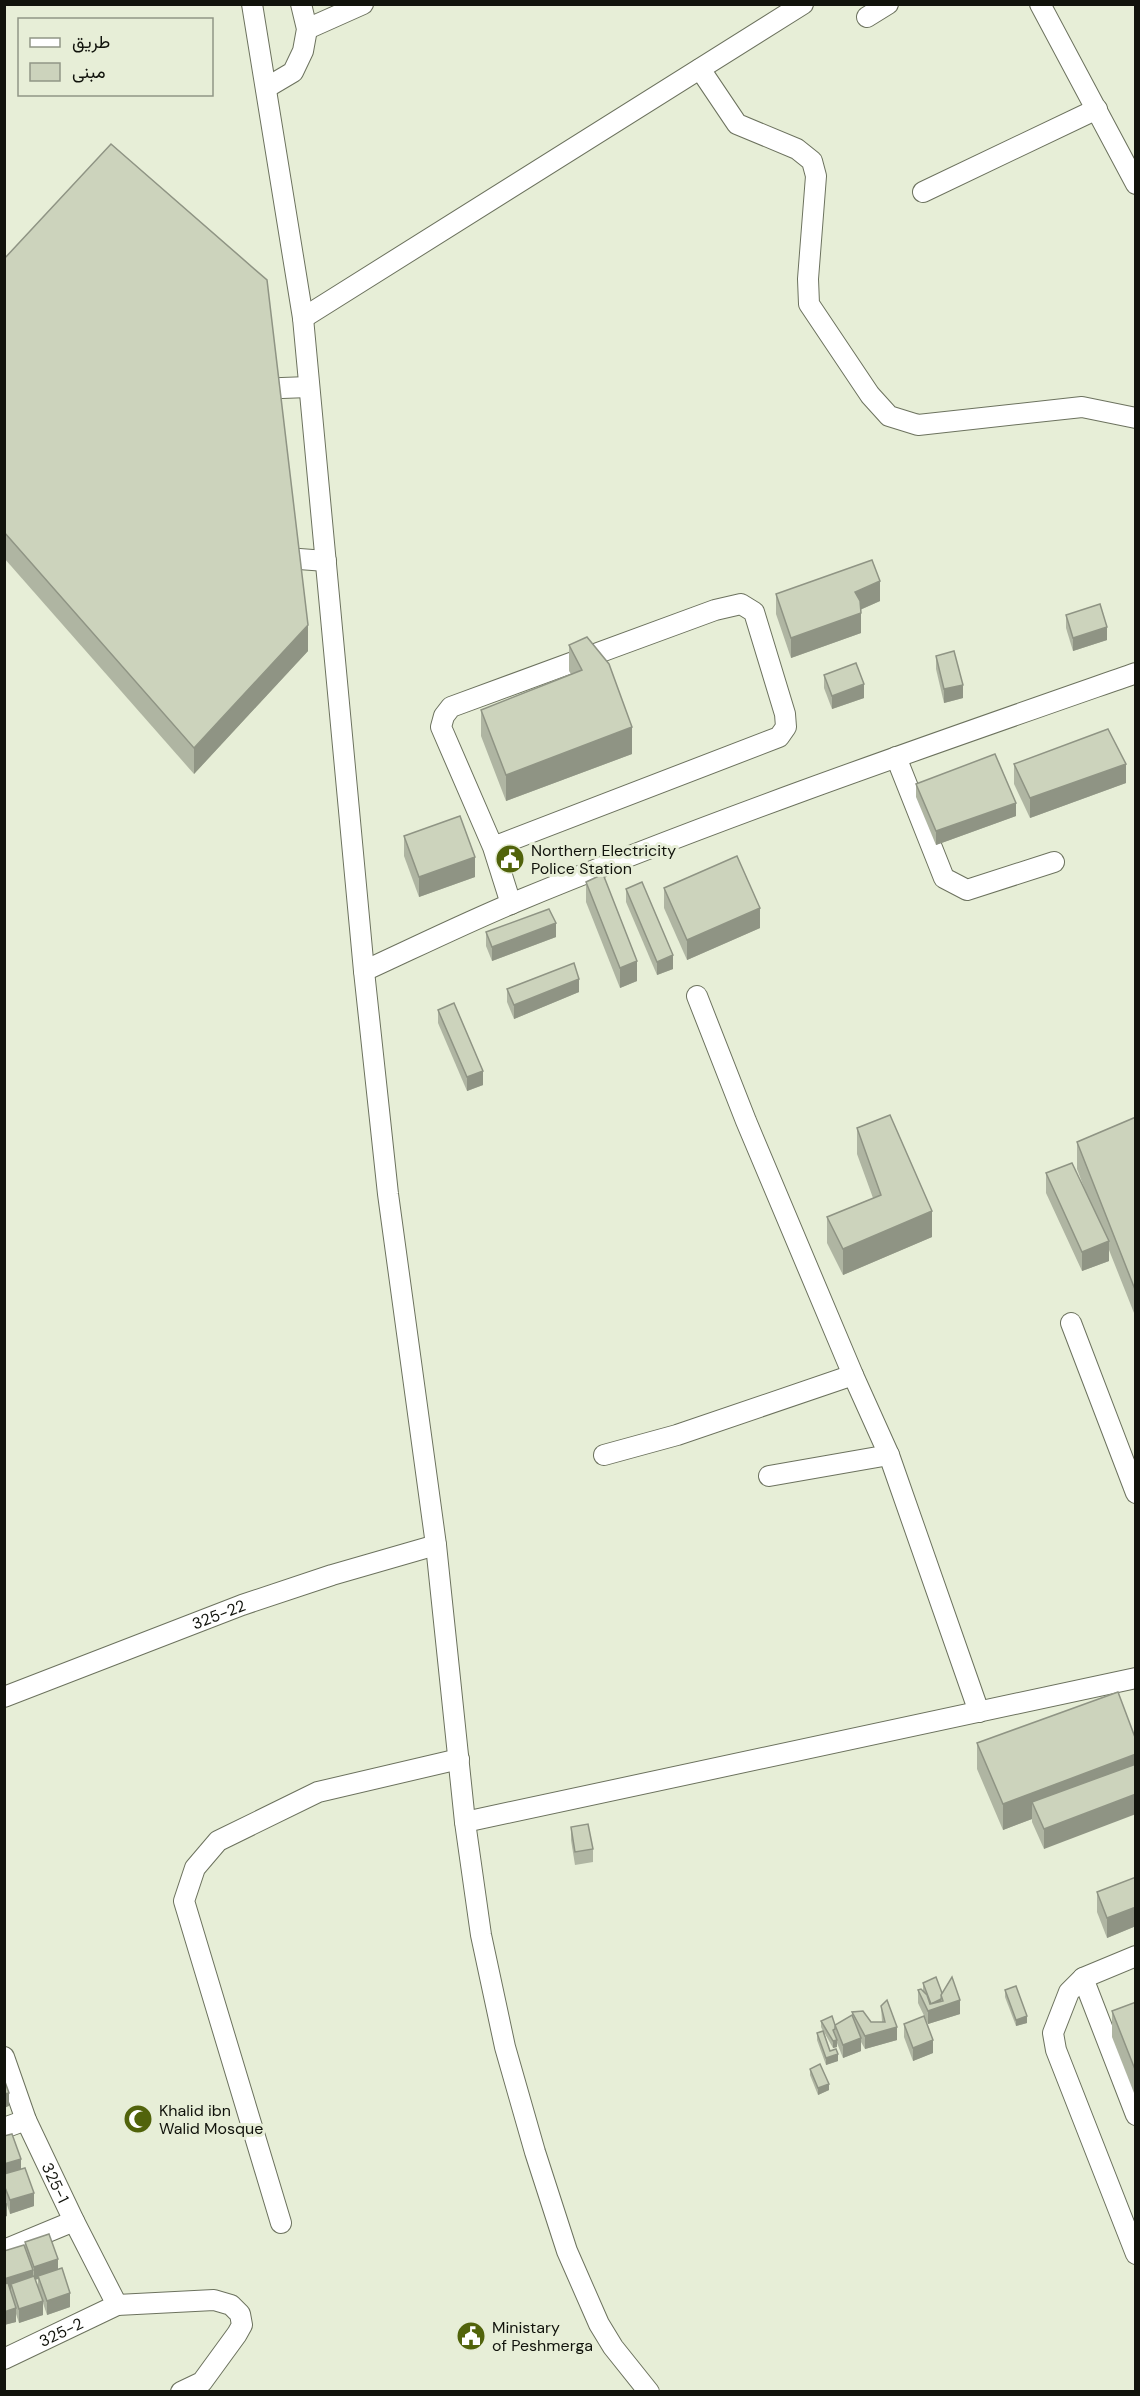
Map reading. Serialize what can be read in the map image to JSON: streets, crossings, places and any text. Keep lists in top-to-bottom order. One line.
{"streets":{"street":["325-22","325-1","325-2"]},"crossings":[["325-1","325-2"]],"places":{"public building":["Northern Electricity Police Station","Ministary of Peshmerga"],"mosque":["Khalid ibn Walid Mosque"]},"legend":["طريق","مبنى"]}
